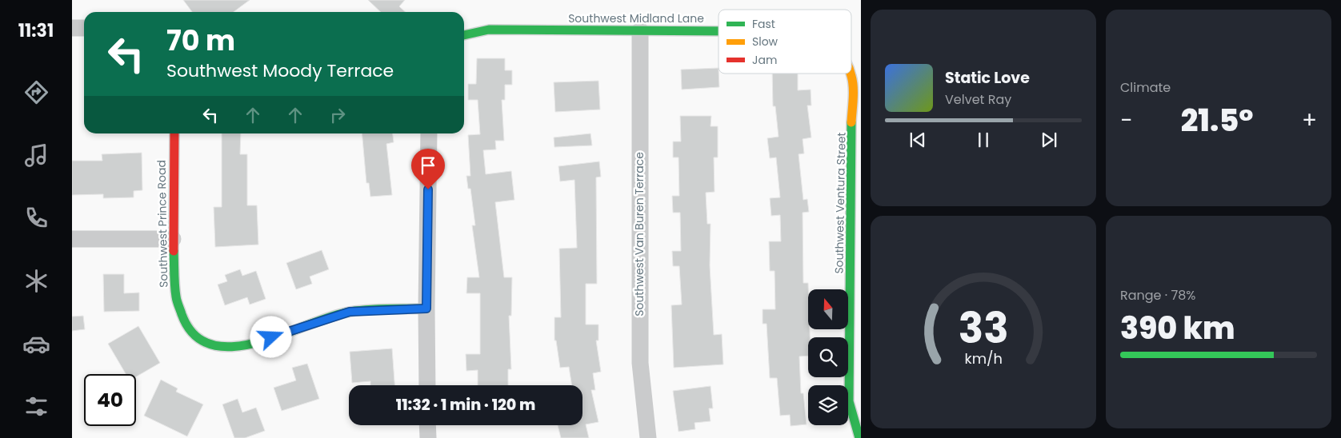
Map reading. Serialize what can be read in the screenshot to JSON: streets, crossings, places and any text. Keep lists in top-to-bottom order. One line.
{"streets":{"street":["Southwest Midland Lane","Southwest Ventura Street","Southwest Prince Road","Southwest Van Buren Terrace"]},"crossings":[["Southwest Midland Lane","Southwest Van Buren Terrace"]],"legend":["Fast","Slow","Jam"],"north":"top","page":{"tabs":"11:31","tile":["Climate",["Range · 78%","390 km"]],"turn":["70 m","Southwest Moody Terrace"],"song":["Static Love","Velvet Ray"],"heat":["−","21.5°","+"],"limit":"40","trip":"11:32 · 1 min · 120 m","gauge":["33","km/h"]}}
